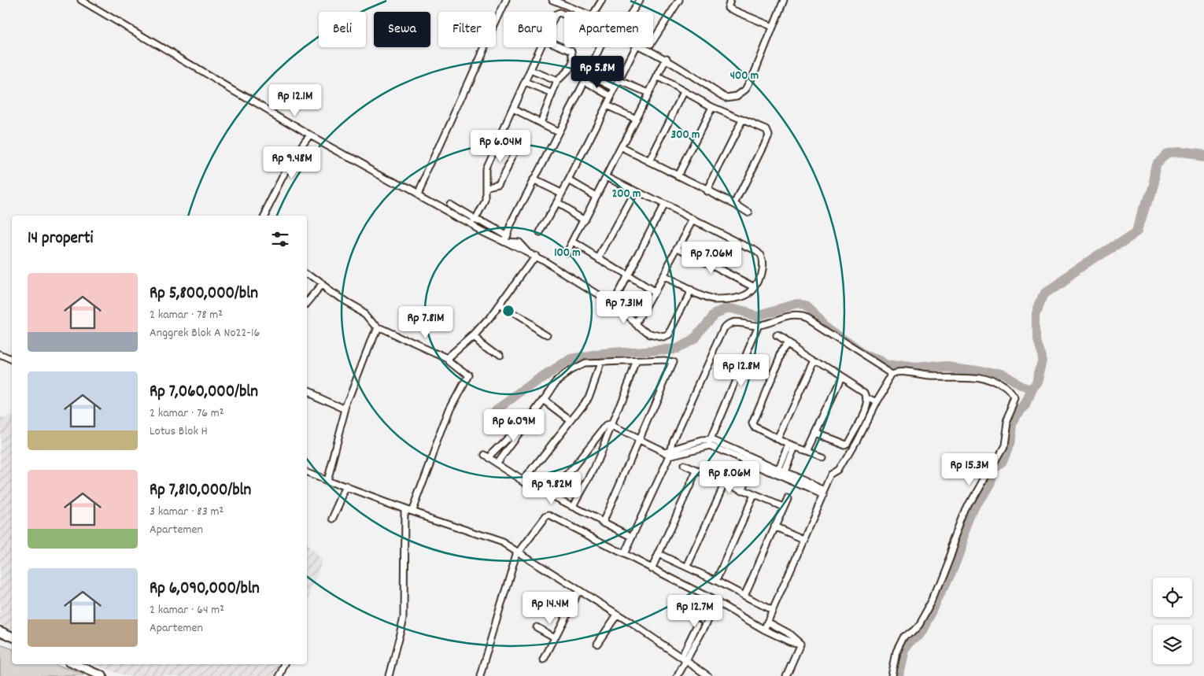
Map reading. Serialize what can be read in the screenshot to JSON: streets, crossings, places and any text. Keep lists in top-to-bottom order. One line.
{"page":{"chip":["Beli","Sewa","Filter","Baru","Apartemen"],"price":["Rp 5.8M","Rp 12.1M","Rp 6.04M","Rp 9.48M","Rp 7.06M","Rp 7.31M","Rp 7.81M","Rp 12.8M","Rp 6.09M","Rp 15.3M","Rp 8.06M","Rp 9.82M","Rp 14.4M","Rp 12.7M"],"heading":"14 properti","list":[{"name":"Rp 5,800,000/bln","note":"2 kamar · 78 m² · Anggrek Blok A No22-16"},{"name":"Rp 7,060,000/bln","note":"2 kamar · 76 m² · Lotus Blok H"},{"name":"Rp 7,810,000/bln","note":"3 kamar · 83 m² · Apartemen"},{"name":"Rp 6,090,000/bln","note":"2 kamar · 64 m² · Apartemen"}]},"rings":["400 m","300 m","200 m","100 m"]}
